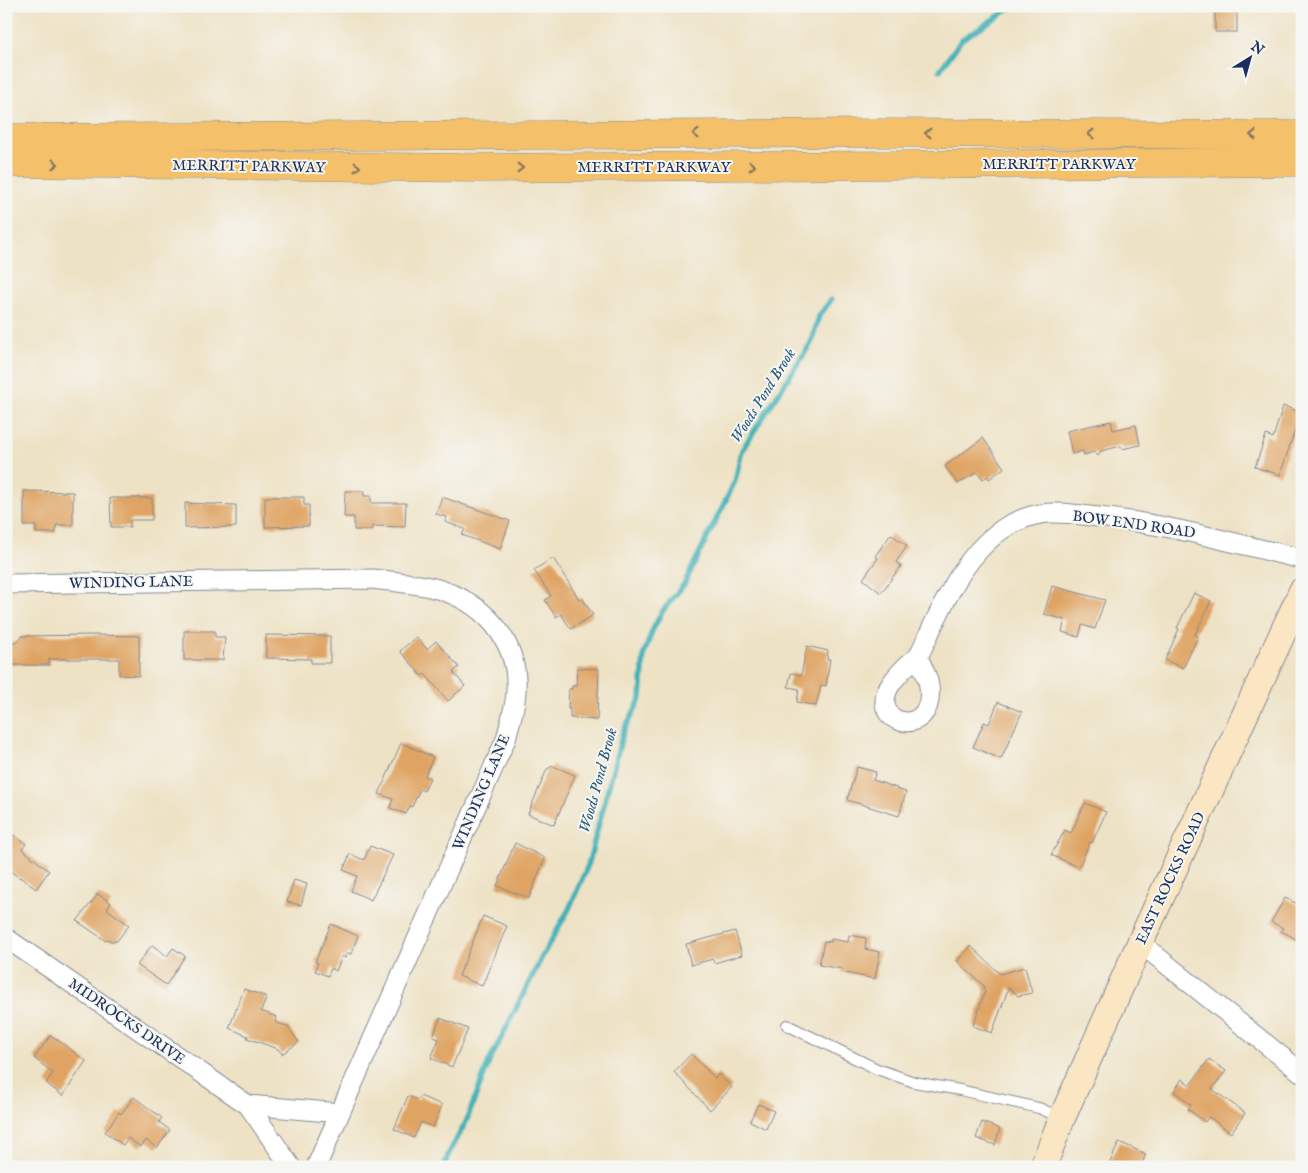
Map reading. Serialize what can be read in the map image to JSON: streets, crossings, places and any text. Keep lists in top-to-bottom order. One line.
{"streets":{"highway":["MERRITT PARKWAY"],"street":["BOW END ROAD","WINDING LANE","EAST ROCKS ROAD","MIDROCKS DRIVE"]},"crossings":[["WINDING LANE","MIDROCKS DRIVE"]],"water":["Woods Pond Brook"],"north":"top right"}
